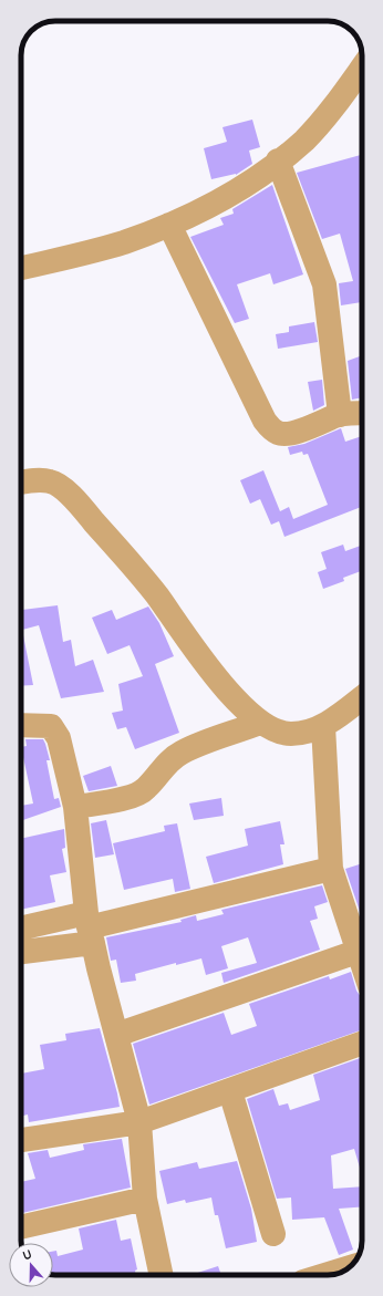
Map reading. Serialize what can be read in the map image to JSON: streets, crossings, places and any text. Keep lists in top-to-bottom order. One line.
{"north":"top"}
